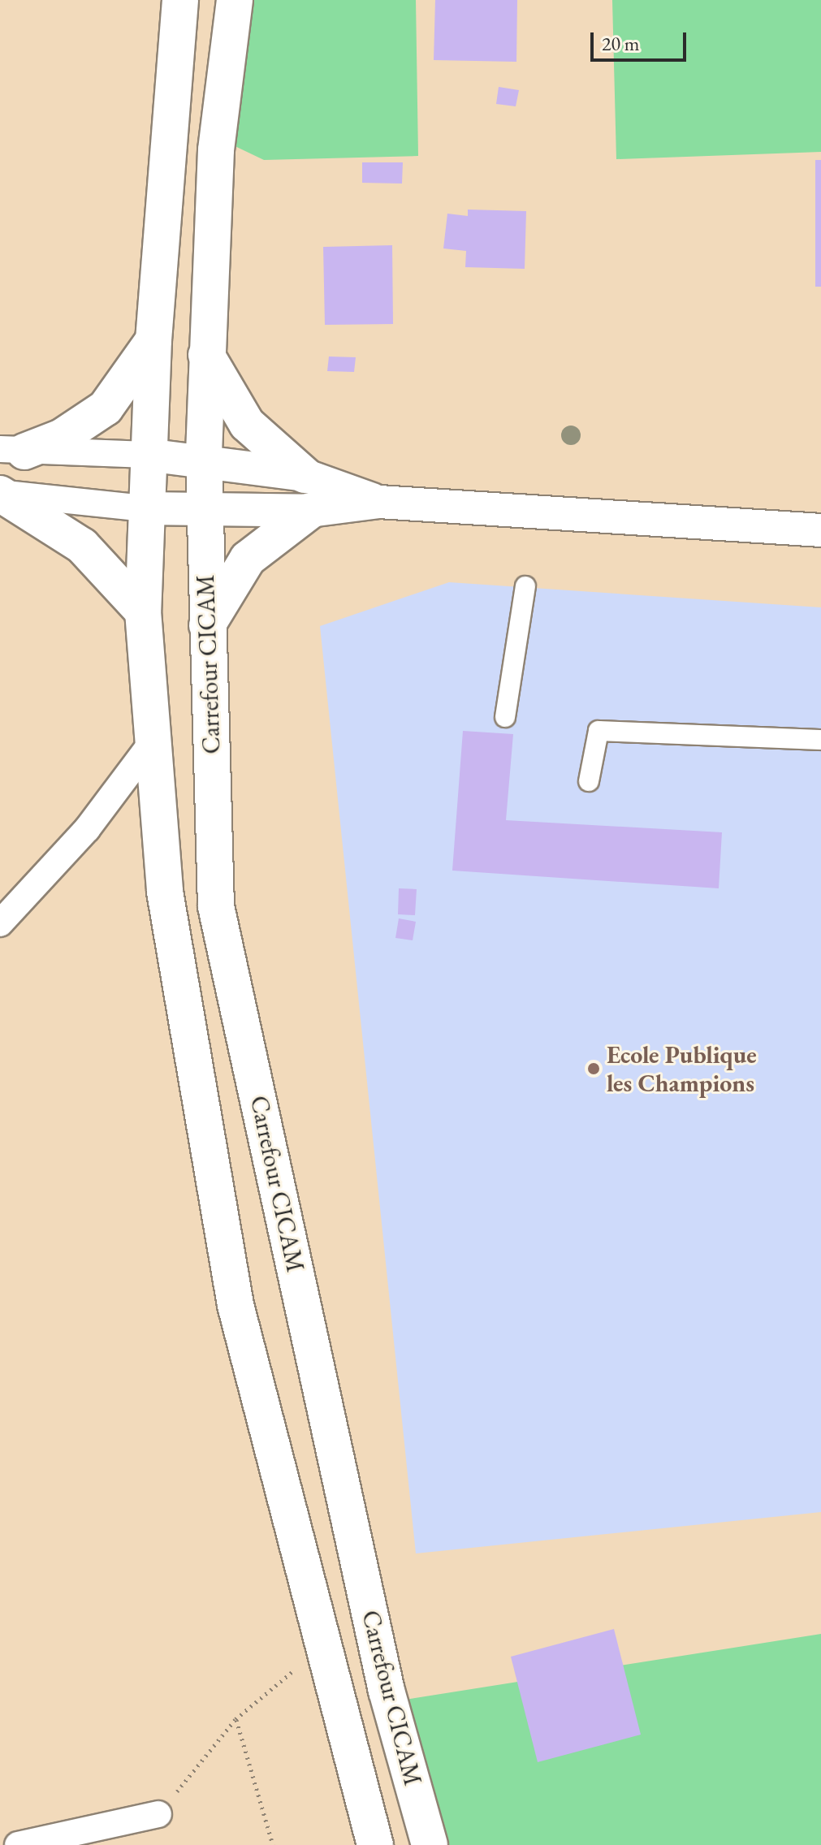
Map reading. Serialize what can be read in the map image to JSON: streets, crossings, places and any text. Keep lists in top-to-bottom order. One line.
{"streets":{"main road":["Carrefour CICAM"]},"places":["Ecole Publique les Champions"],"scale_bar":"20 m"}
